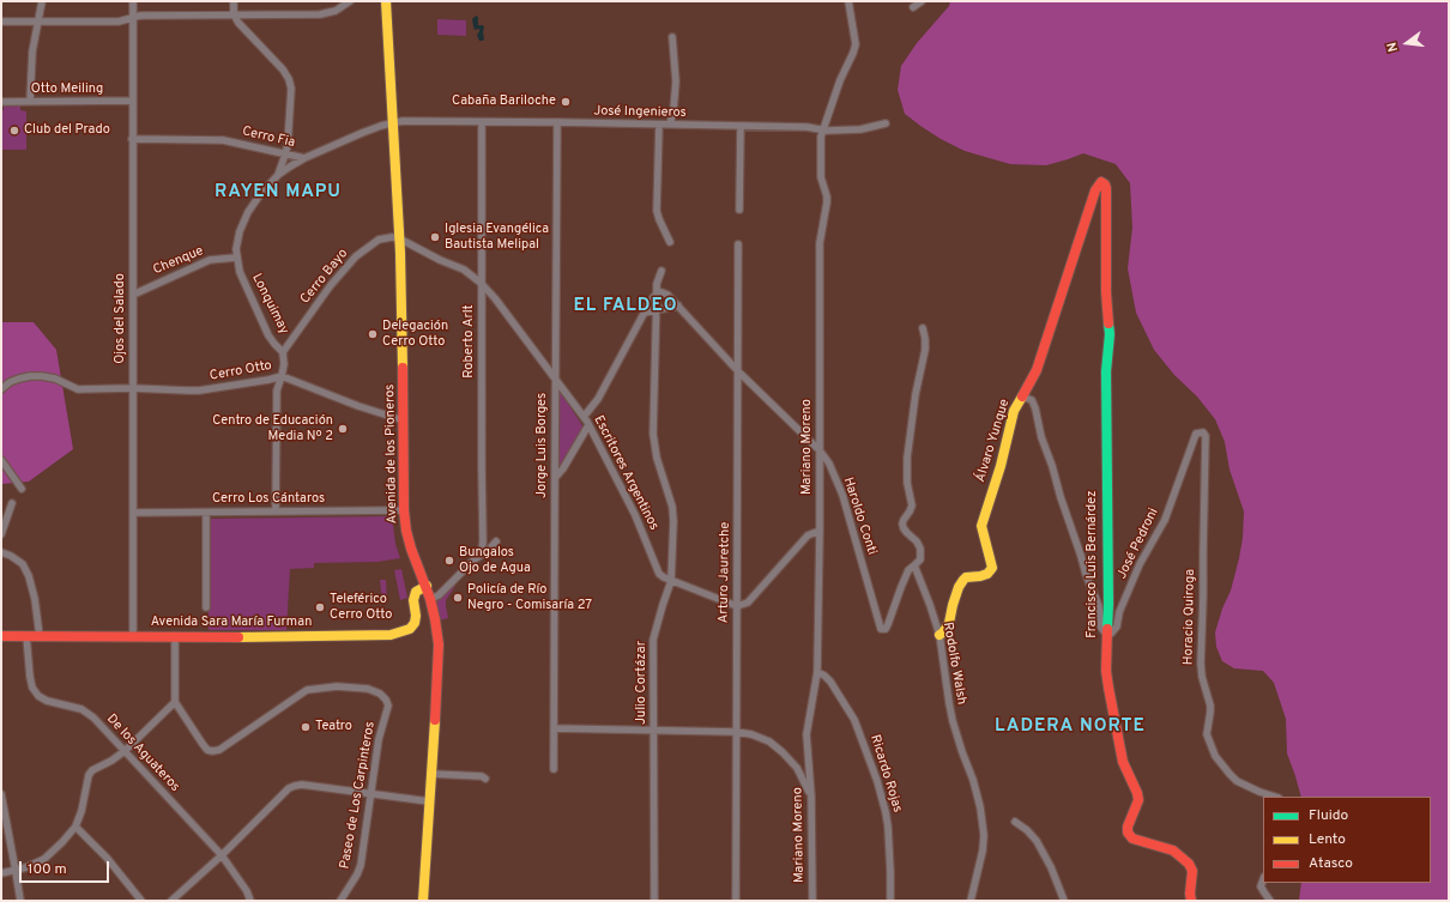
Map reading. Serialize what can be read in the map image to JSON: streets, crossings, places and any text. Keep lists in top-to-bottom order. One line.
{"streets":{"main road":["Álvaro Yunque","Avenida de los Pioneros","Francisco Luis Bernárdez","Avenida Sara María Furman"],"street":["Otto Meiling","José Ingenieros","Cerro Fia","Chenque","Cerro Bayo","Lonquimay","Ojos del Salado","Roberto Arlt","Cerro Otto","Jorge Luis Borges","Mariano Moreno","Escritores Argentinos","Cerro Los Cántaros","Haroldo Conti","José Pedroni","Arturo Jauretche","Horacio Quiroga","Rodolfo Walsh","Julio Cortázar","De los Aguateros","Ricardo Rojas","Paseo de Los Carpinteros"]},"crossings":[["Otto Meiling","Ojos del Salado"],["José Ingenieros","Cerro Fia"],["José Ingenieros","Roberto Arlt"],["José Ingenieros","Jorge Luis Borges"],["José Ingenieros","Mariano Moreno"],["José Ingenieros","Avenida de los Pioneros"],["Cerro Fia","Lonquimay"],["Cerro Fia","Ojos del Salado"],["Cerro Fia","Avenida de los Pioneros"],["Chenque","Lonquimay"],["Chenque","Ojos del Salado"],["Cerro Bayo","Lonquimay"],["Cerro Bayo","Avenida de los Pioneros"],["Cerro Bayo","Escritores Argentinos"],["Lonquimay","Cerro Otto"],["Lonquimay","Cerro Los Cántaros"],["Ojos del Salado","Cerro Otto"],["Ojos del Salado","Cerro Los Cántaros"],["Ojos del Salado","Avenida Sara María Furman"],["Roberto Arlt","Escritores Argentinos"],["Cerro Otto","Avenida de los Pioneros"],["Álvaro Yunque","Francisco Luis Bernárdez"],["Álvaro Yunque","Rodolfo Walsh"],["Jorge Luis Borges","Escritores Argentinos"],["Mariano Moreno","Haroldo Conti"],["Mariano Moreno","Ricardo Rojas"],["Avenida de los Pioneros","Escritores Argentinos"],["Avenida de los Pioneros","Cerro Los Cántaros"],["Avenida de los Pioneros","Avenida Sara María Furman"],["Escritores Argentinos","Arturo Jauretche"],["Escritores Argentinos","Julio Cortázar"],["Haroldo Conti","Arturo Jauretche"],["Haroldo Conti","Rodolfo Walsh"],["Haroldo Conti","Julio Cortázar"],["José Pedroni","Francisco Luis Bernárdez"],["José Pedroni","Horacio Quiroga"],["Avenida Sara María Furman","De los Aguateros"]],"districts":["RAYEN MAPU","EL FALDEO","LADERA NORTE"],"places":["Cabaña Bariloche","Club del Prado","Iglesia Evangélica Bautista Melipal","Delegación Cerro Otto","Centro de Educación Media Nº 2","Bungalos Ojo de Agua","Policía de Río Negro - Comisaría 27","Teleférico Cerro Otto","Teatro"],"legend":["Fluido","Lento","Atasco"],"scale_bar":"100 m","north":"left"}
